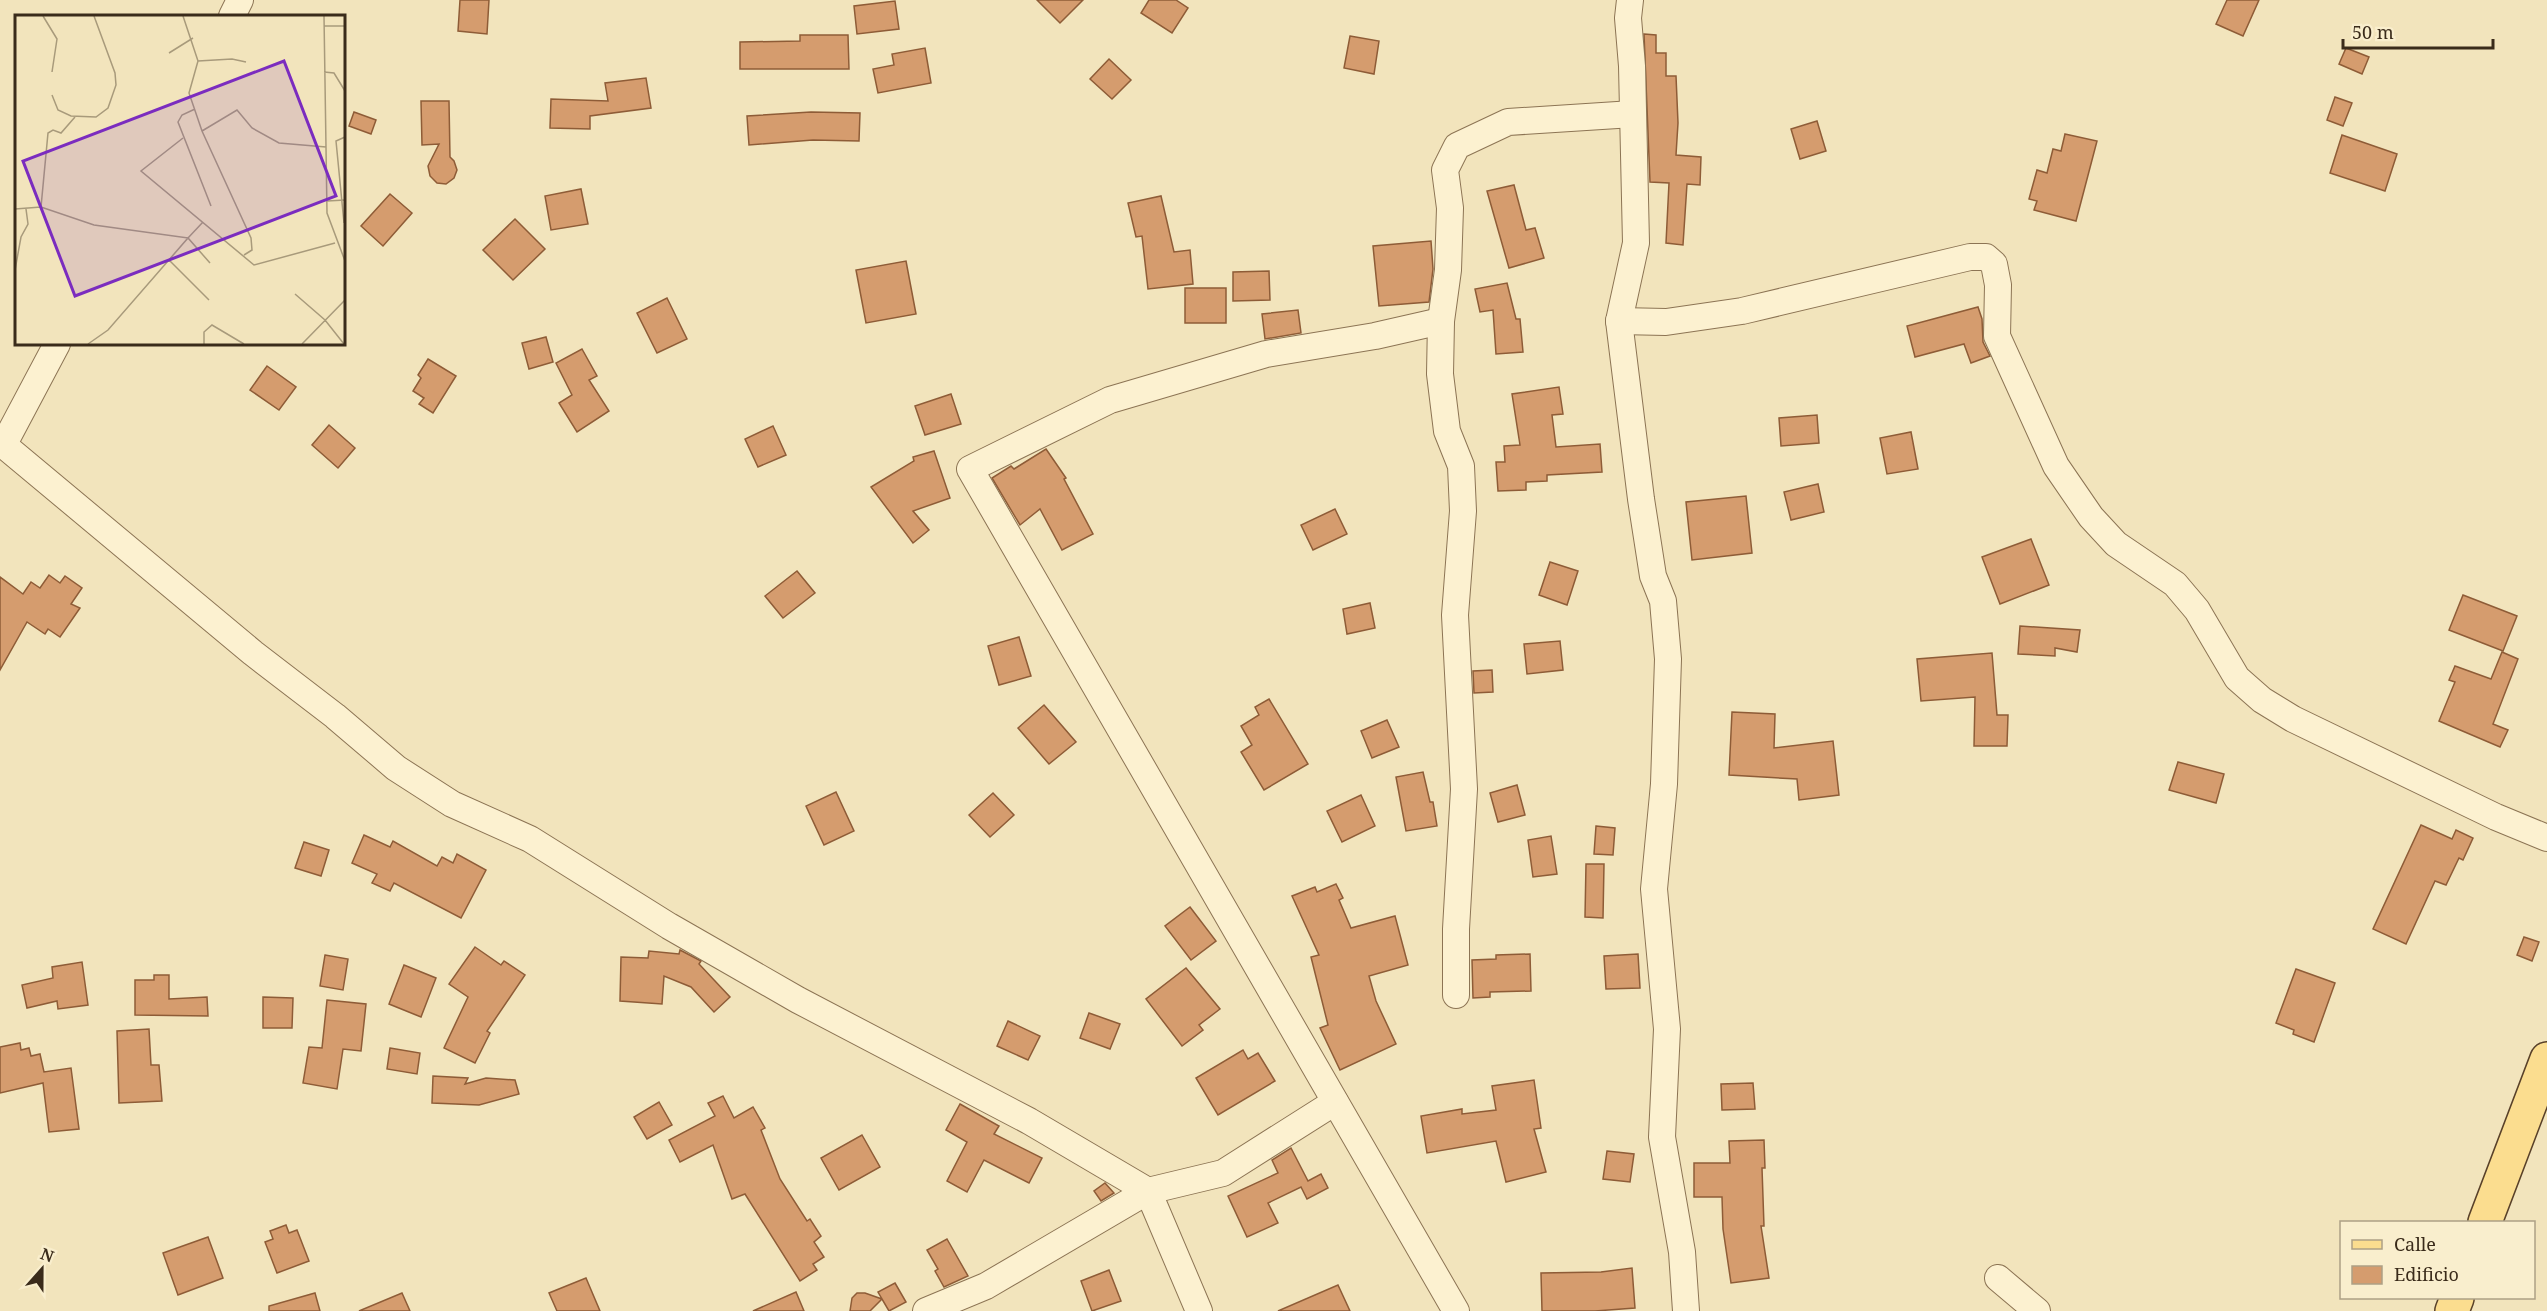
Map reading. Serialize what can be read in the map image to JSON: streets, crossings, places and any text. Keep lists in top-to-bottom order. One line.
{"legend":["Calle","Edificio"],"scale_bar":"50 m","north":"top"}
